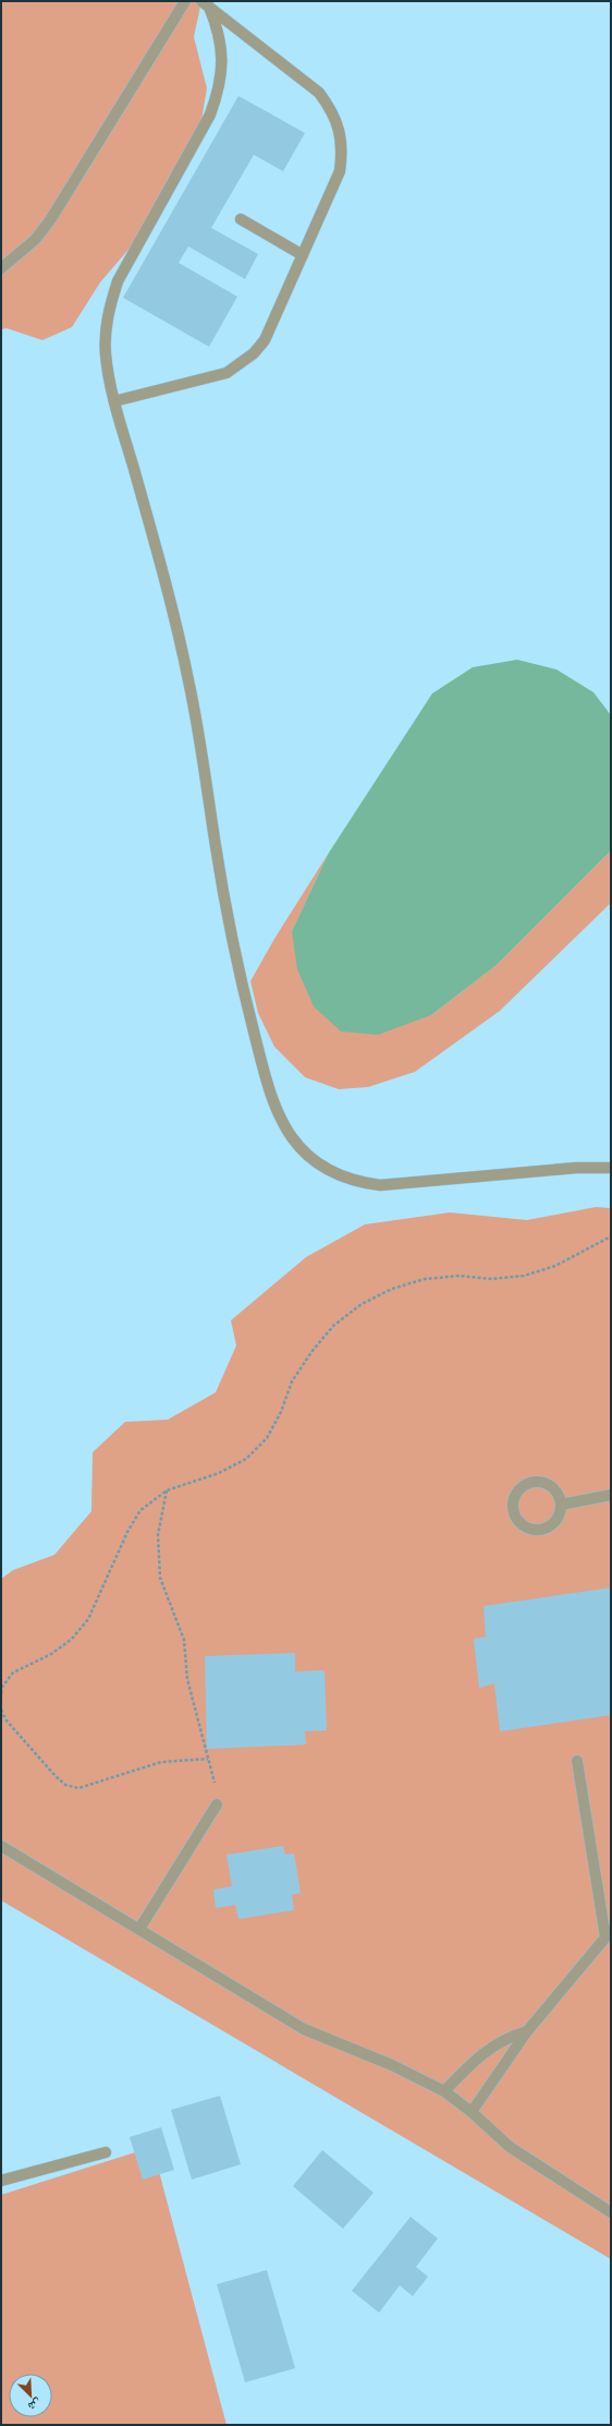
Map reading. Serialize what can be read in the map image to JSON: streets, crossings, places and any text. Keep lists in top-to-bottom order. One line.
{"north":"bottom right"}
